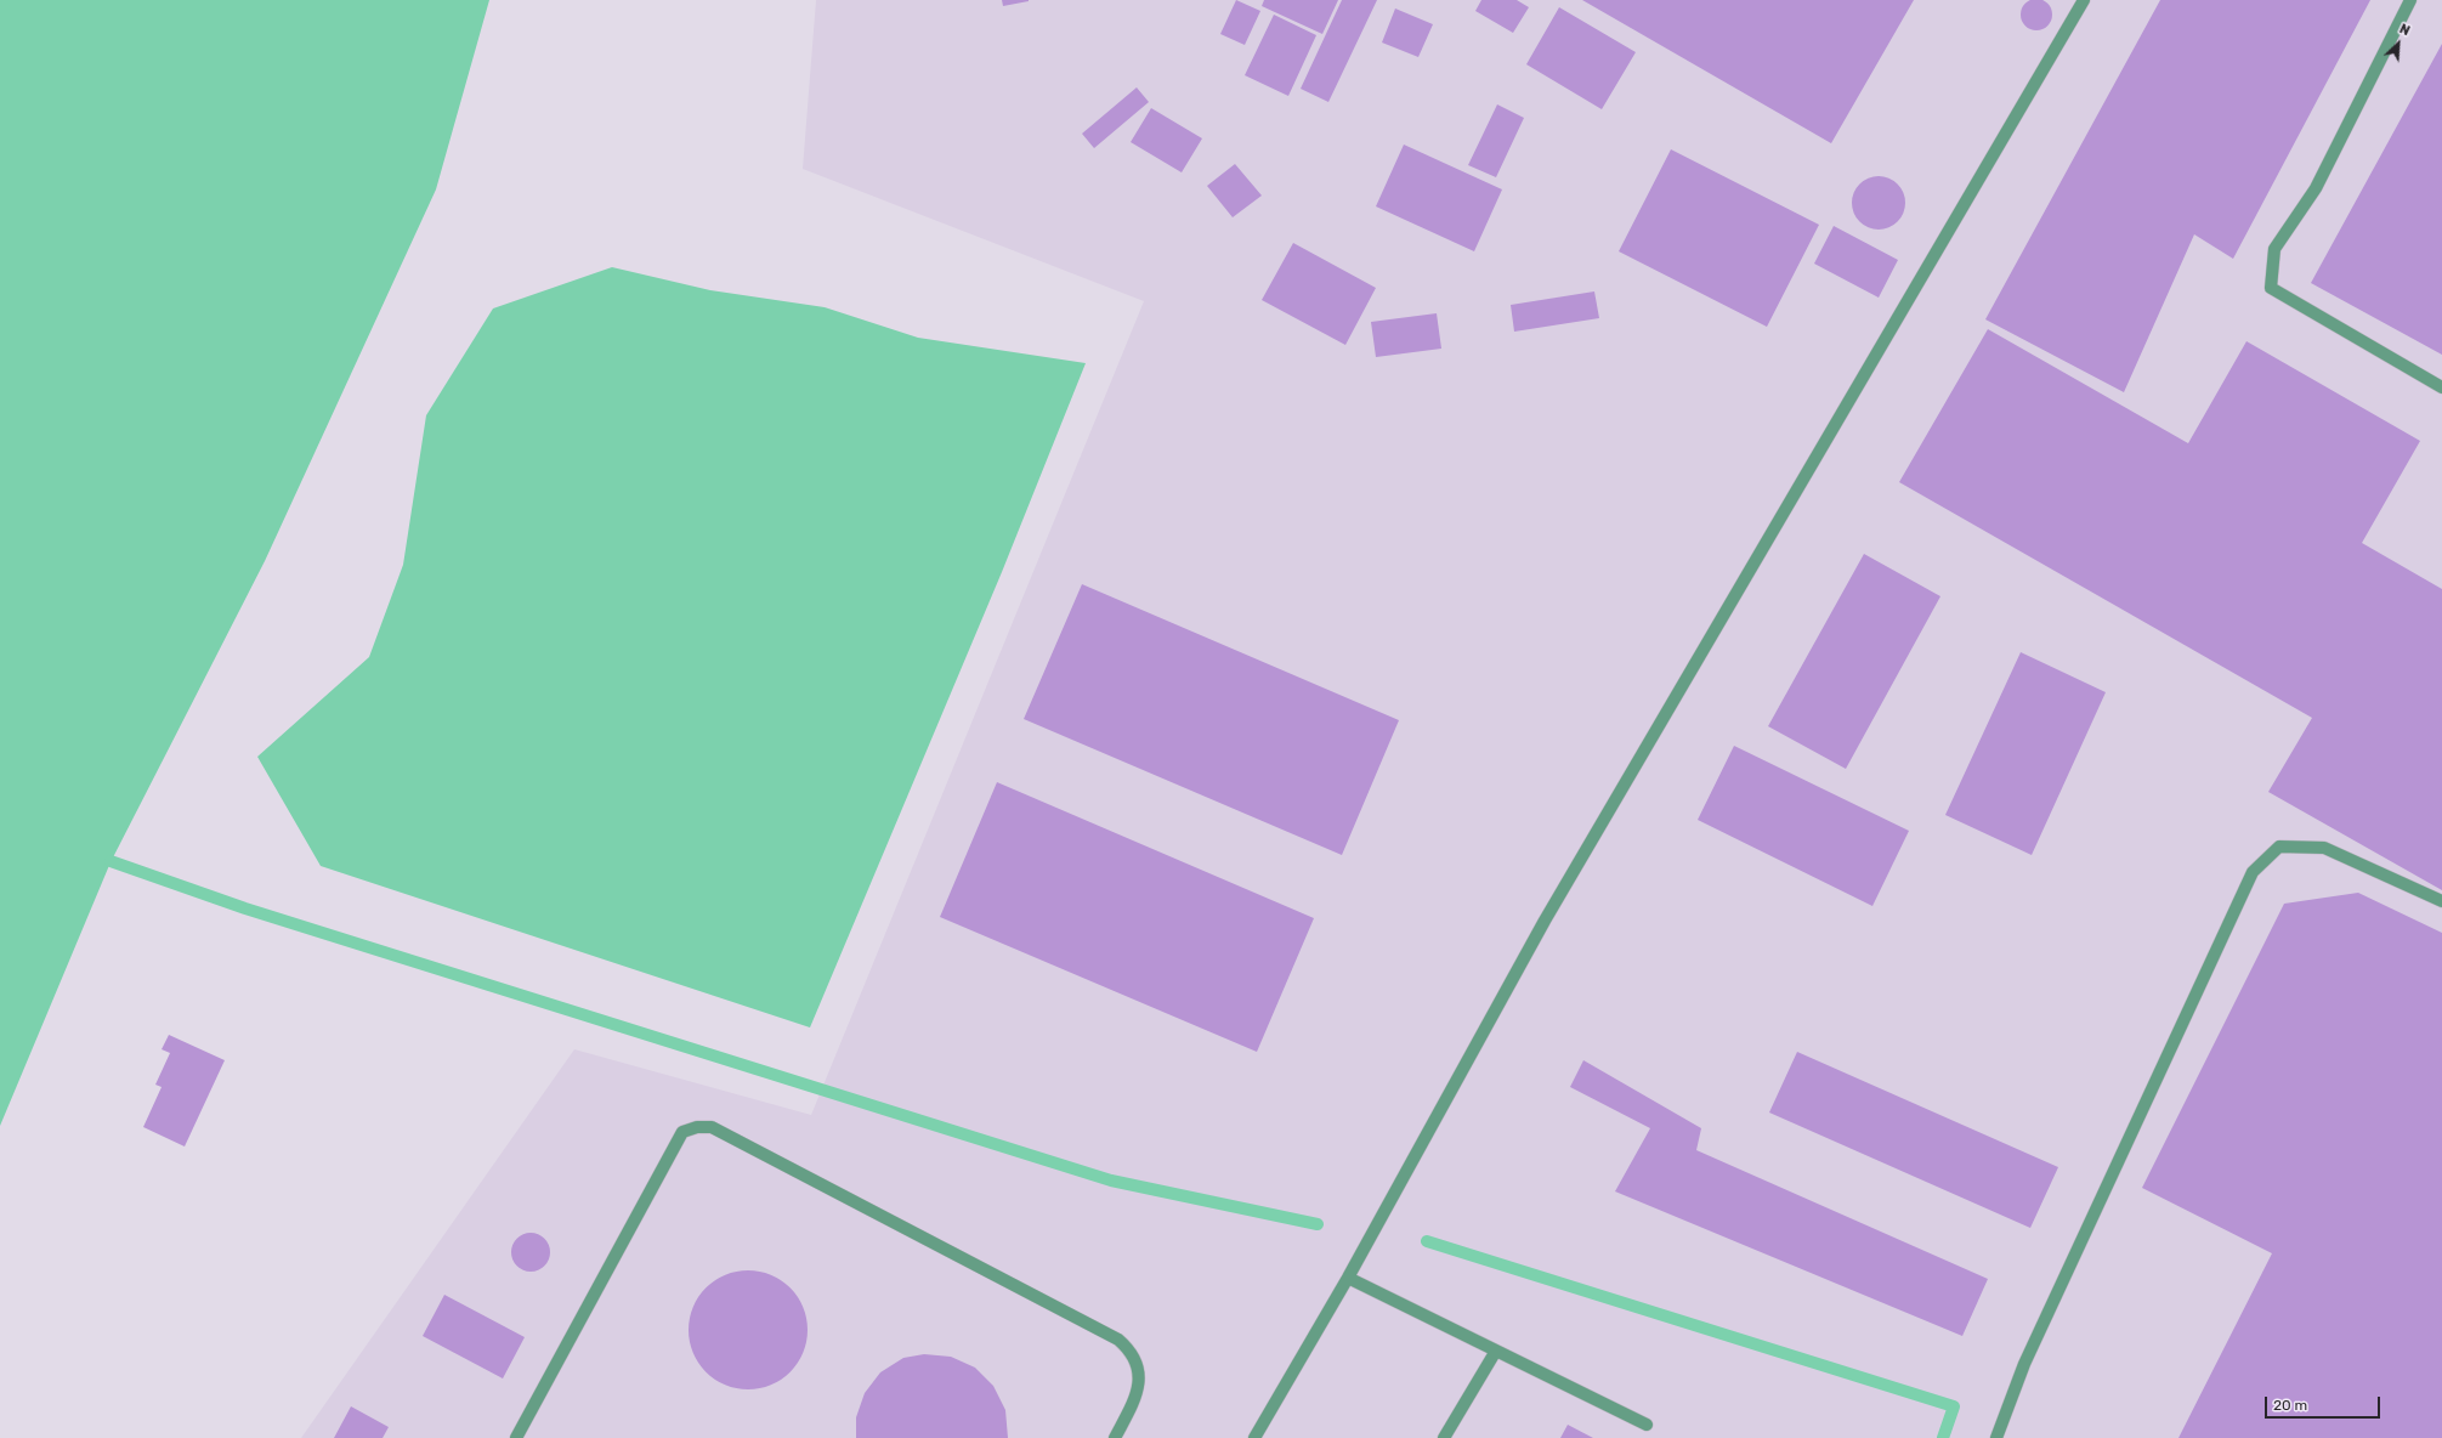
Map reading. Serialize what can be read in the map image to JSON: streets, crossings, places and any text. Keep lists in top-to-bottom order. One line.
{"scale_bar":"20 m","north":"top right"}
